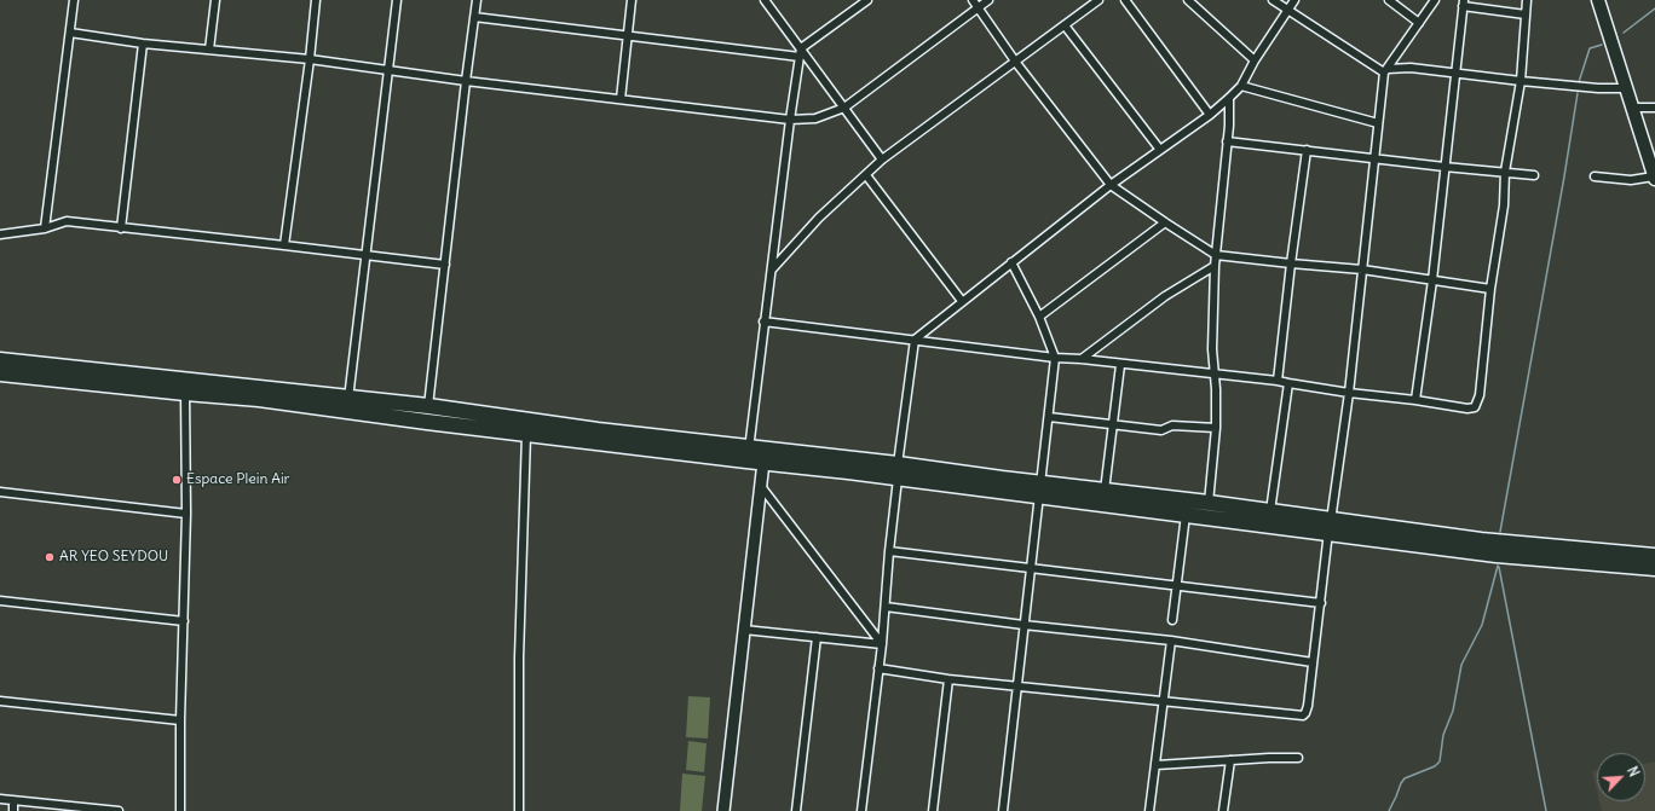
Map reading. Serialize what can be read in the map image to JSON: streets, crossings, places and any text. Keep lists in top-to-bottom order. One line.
{"places":["Espace Plein Air","AR YEO SEYDOU"],"north":"top right"}
